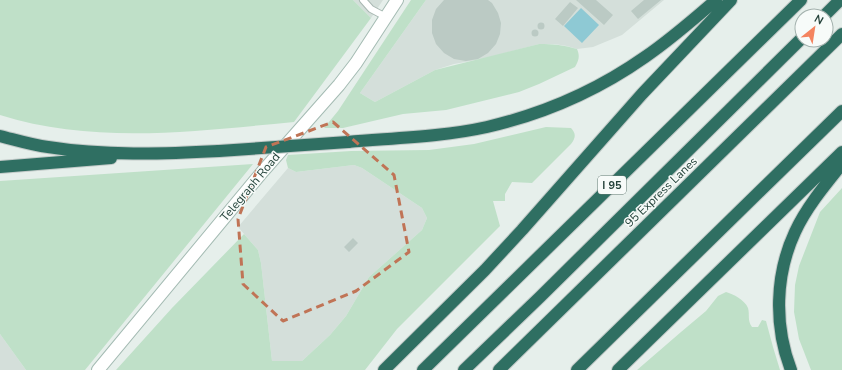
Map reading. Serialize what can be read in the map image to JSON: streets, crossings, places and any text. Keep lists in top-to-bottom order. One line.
{"streets":{"highway":["I 95","95 Express Lanes"],"street":["Telegraph Road"]},"north":"top right"}
